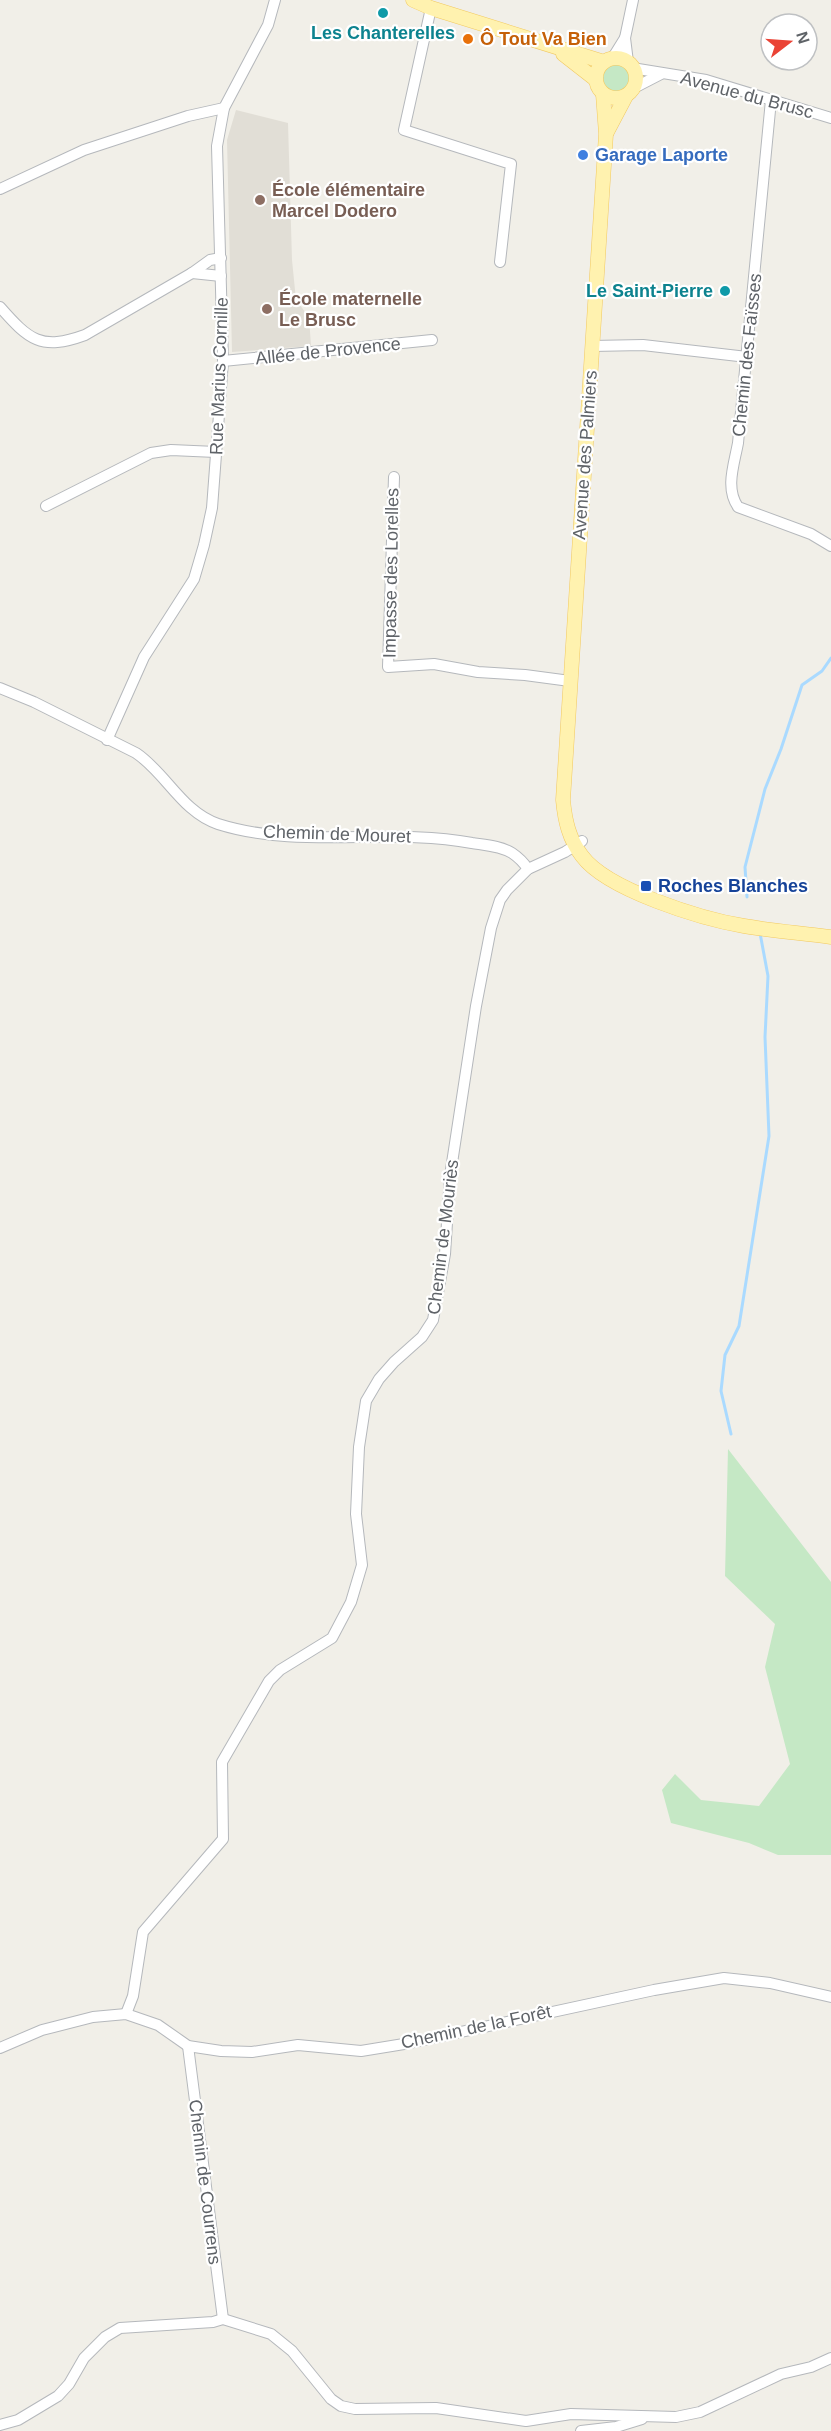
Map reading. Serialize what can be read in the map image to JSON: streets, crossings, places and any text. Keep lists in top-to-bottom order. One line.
{"streets":{"main road":["Avenue des Palmiers"],"street":["Avenue du Brusc","Allée de Provence","Chemin des Faïsses","Rue Marius Cornille","Impasse des Lorelles","Chemin de Mouret","Chemin de Mouriès","Chemin de la Forêt","Chemin de Courrens"]},"crossings":[["Avenue du Brusc","Chemin des Faïsses"],["Avenue du Brusc","Avenue des Palmiers"],["Allée de Provence","Rue Marius Cornille"],["Rue Marius Cornille","Chemin de Mouret"],["Avenue des Palmiers","Impasse des Lorelles"],["Avenue des Palmiers","Chemin de Mouriès"],["Chemin de Mouret","Chemin de Mouriès"],["Chemin de Mouriès","Chemin de la Forêt"],["Chemin de la Forêt","Chemin de Courrens"]],"places":{"other":["Les Chanterelles","Ô Tout Va Bien","Garage Laporte","École élémentaire Marcel Dodero","Le Saint-Pierre","École maternelle Le Brusc"],"transit":["Roches Blanches"]},"north":"right"}
